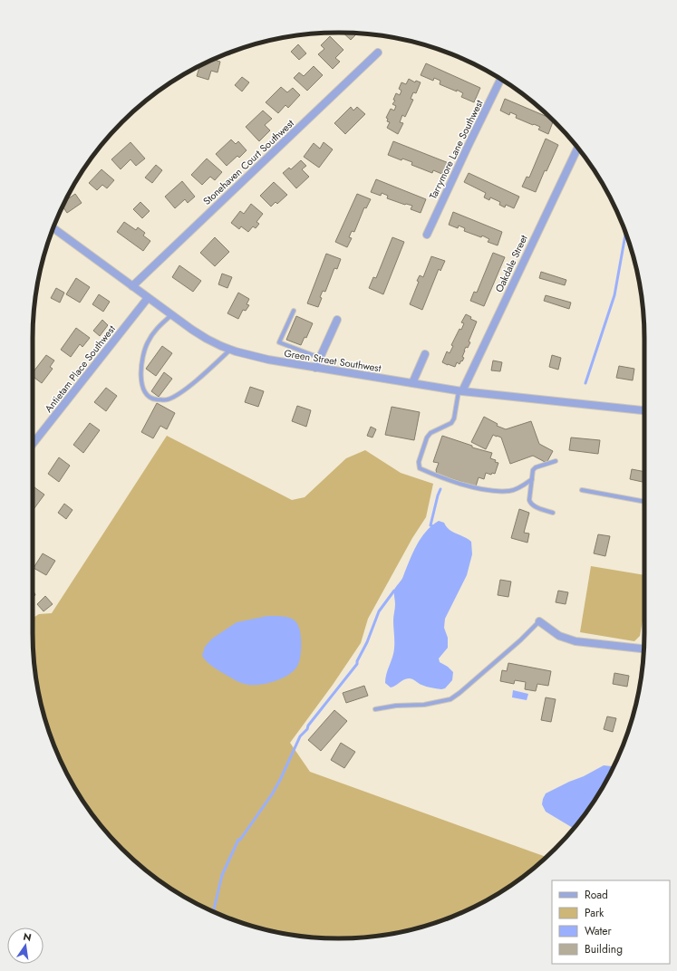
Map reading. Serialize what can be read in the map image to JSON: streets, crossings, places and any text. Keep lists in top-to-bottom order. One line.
{"streets":{"street":["Tarrymore Lane Southwest","Stonehaven Court Southwest","Oakdale Street","Green Street Southwest","Antietam Place Southwest"]},"crossings":[["Stonehaven Court Southwest","Green Street Southwest"],["Oakdale Street","Green Street Southwest"],["Green Street Southwest","Antietam Place Southwest"]],"legend":["Road","Park","Water","Building"],"north":"top"}
